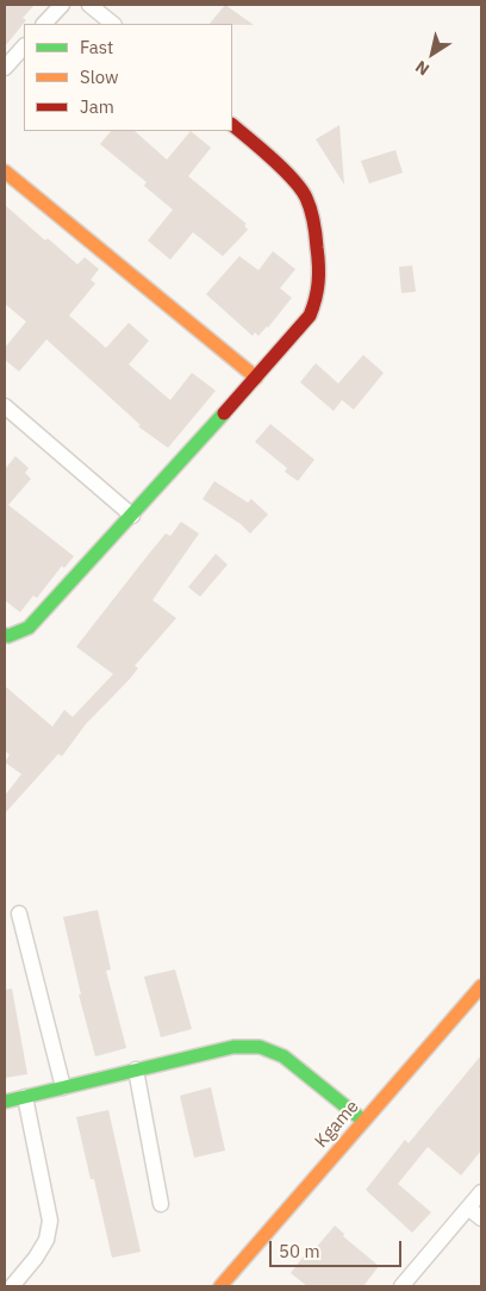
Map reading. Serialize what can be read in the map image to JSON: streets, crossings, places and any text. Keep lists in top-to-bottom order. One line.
{"streets":{"street":["Kgame"]},"legend":["Fast","Slow","Jam"],"scale_bar":"50 m","north":"bottom left"}
